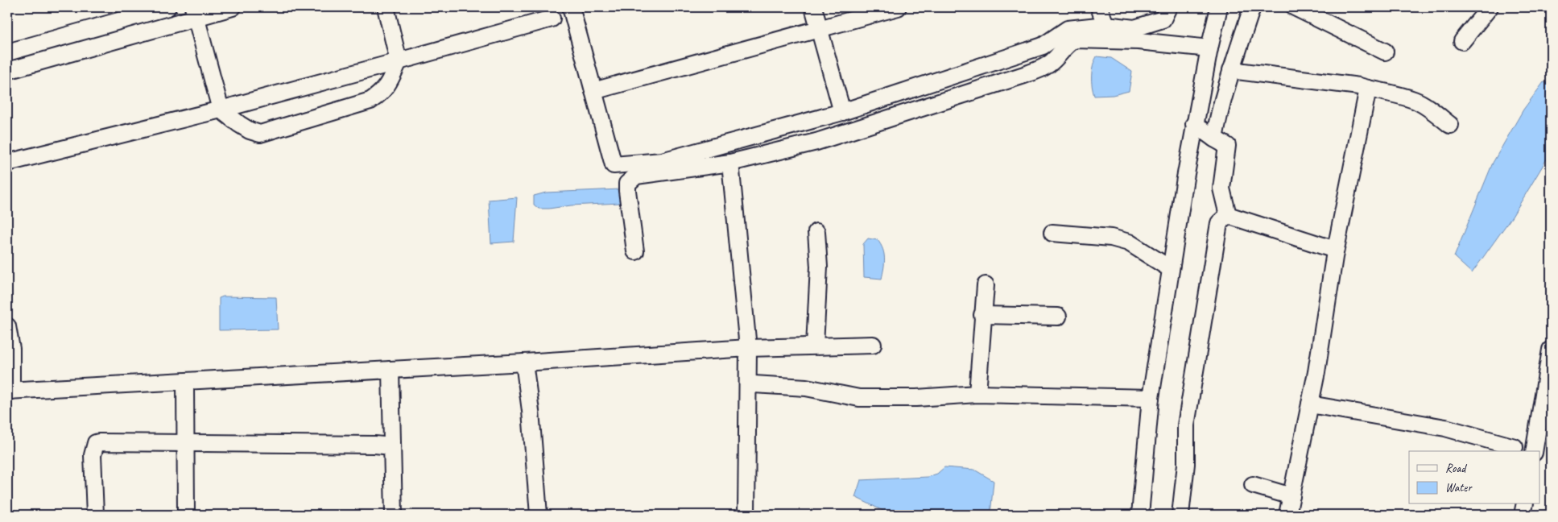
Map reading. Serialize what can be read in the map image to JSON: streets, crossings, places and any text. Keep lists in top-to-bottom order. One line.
{"legend":["Road","Water"]}
